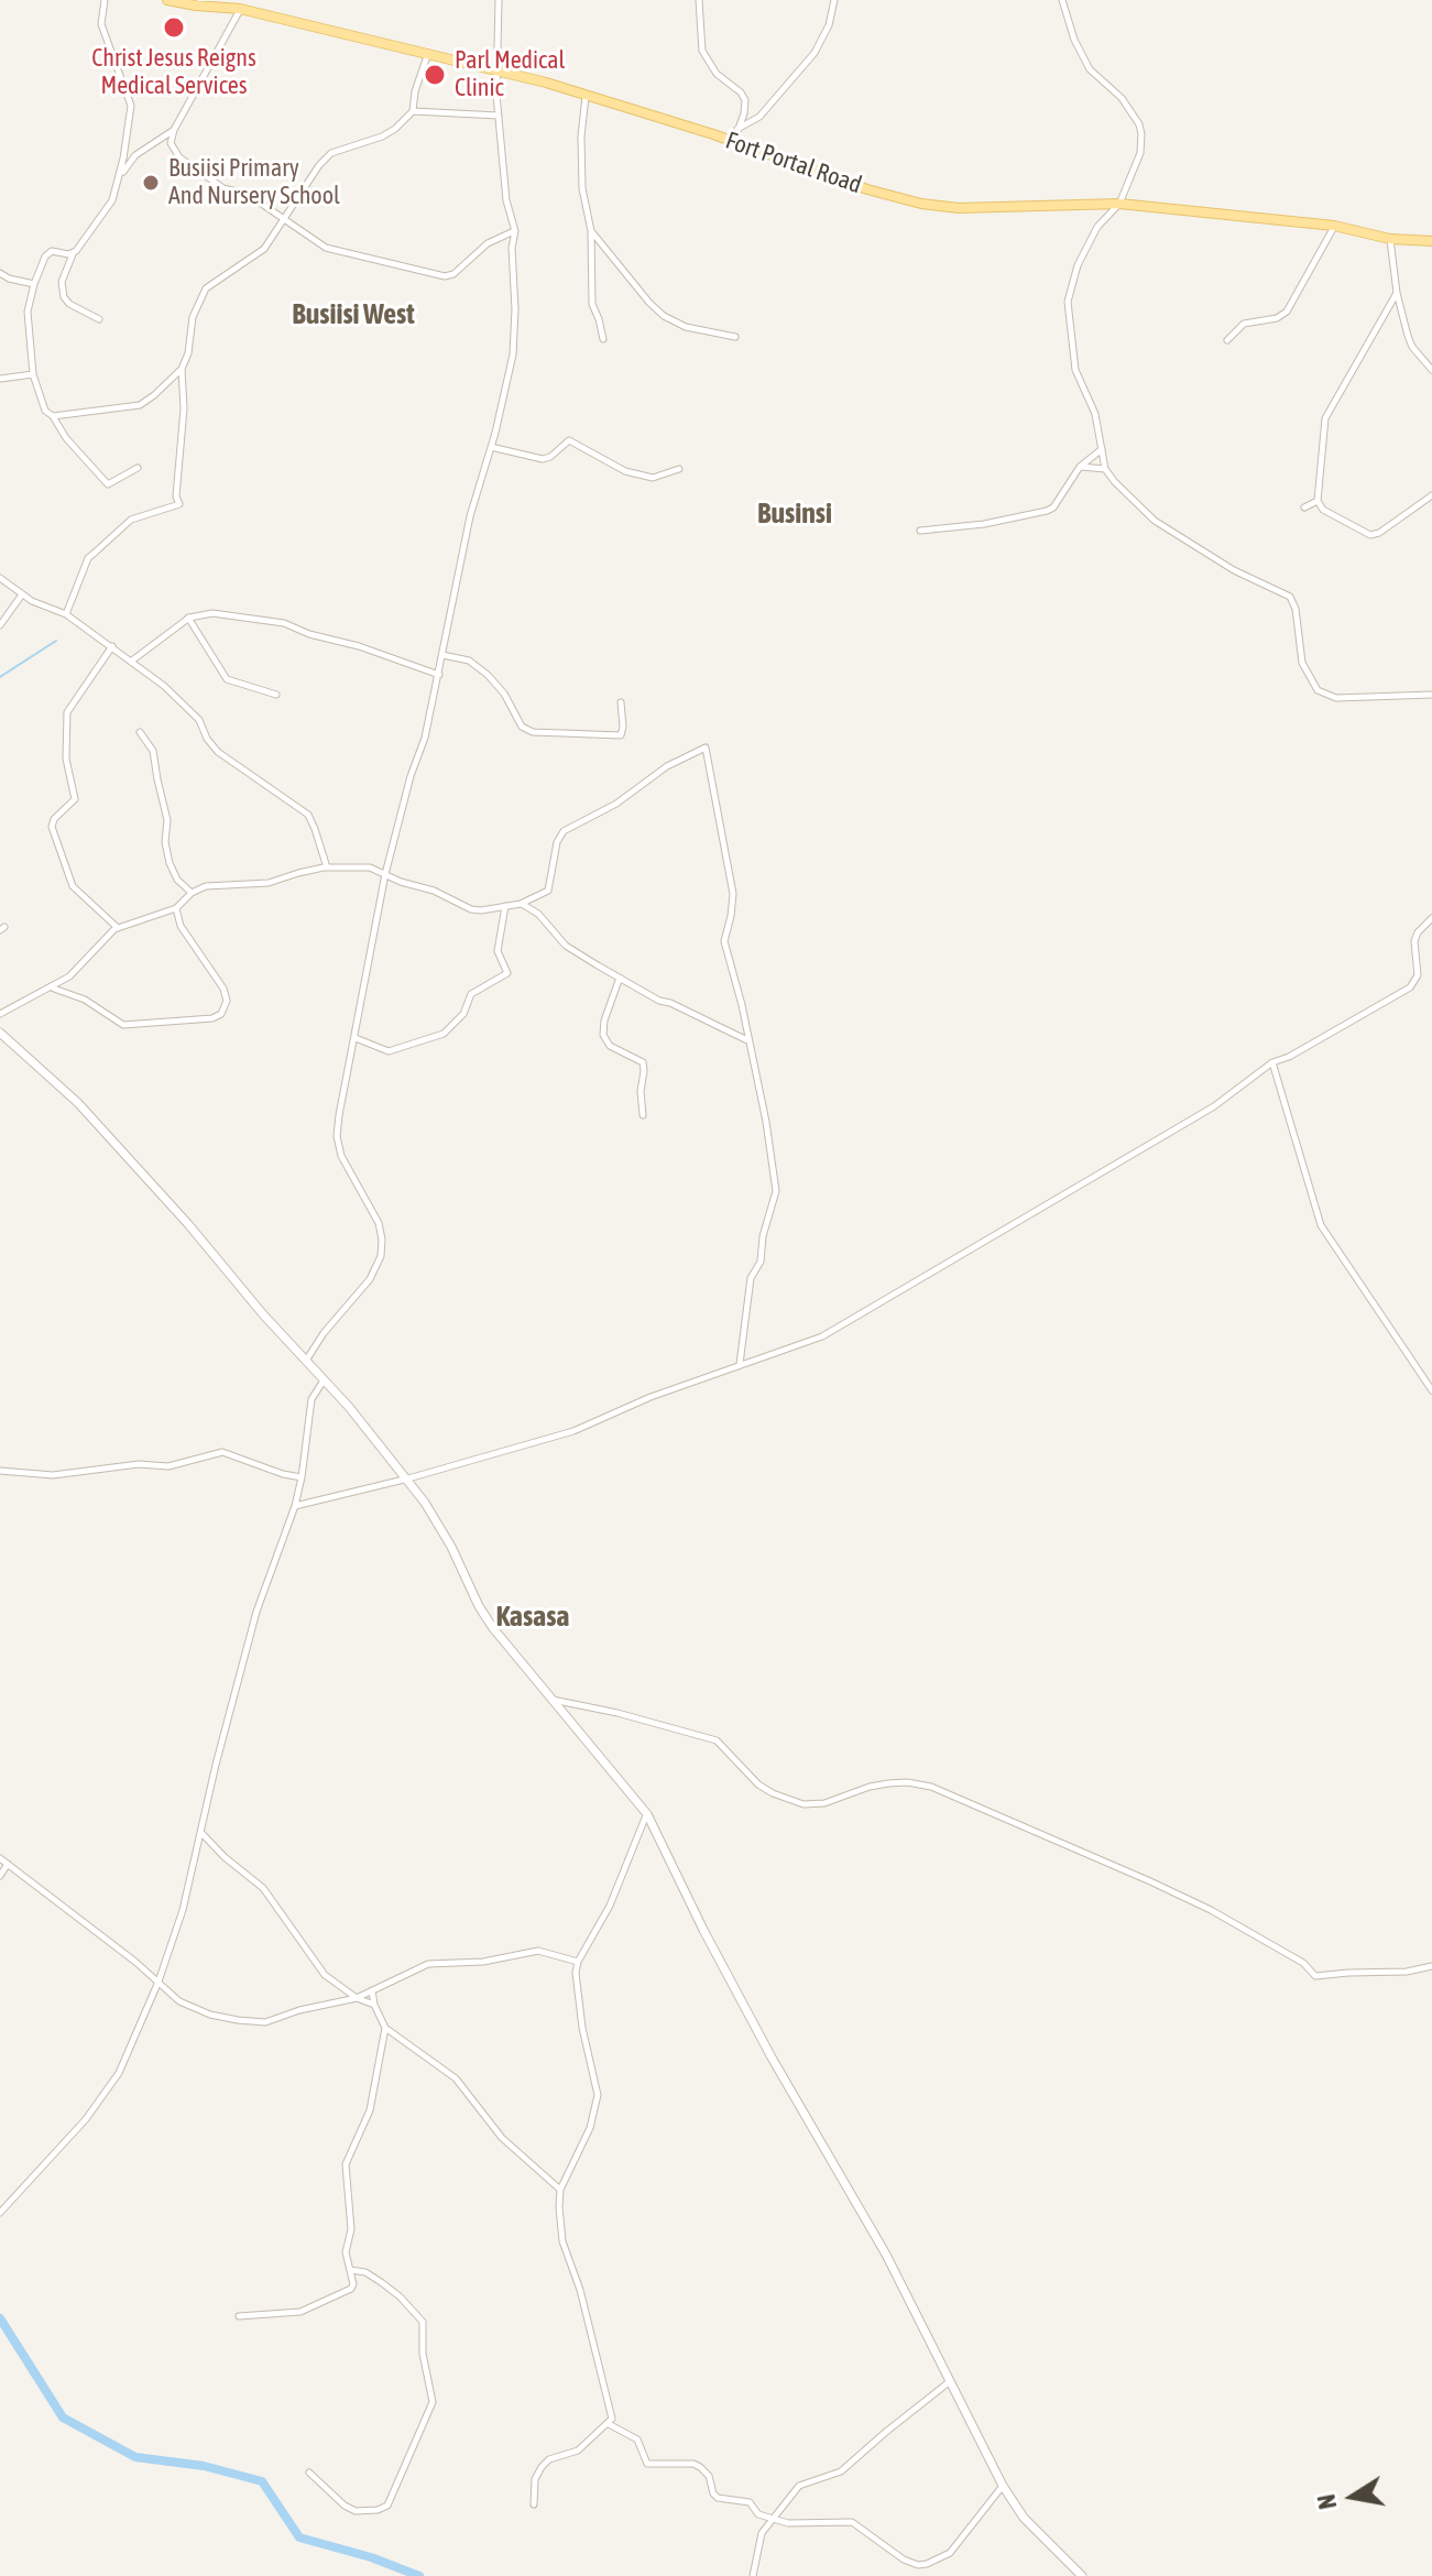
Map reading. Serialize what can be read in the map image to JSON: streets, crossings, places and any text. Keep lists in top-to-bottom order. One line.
{"streets":{"main road":["Fort Portal Road"]},"districts":["Busiisi West","Businsi","Kasasa"],"places":["Christ Jesus Reigns Medical Services","Parl Medical Clinic","Busiisi Primary And Nursery School"],"north":"left"}
